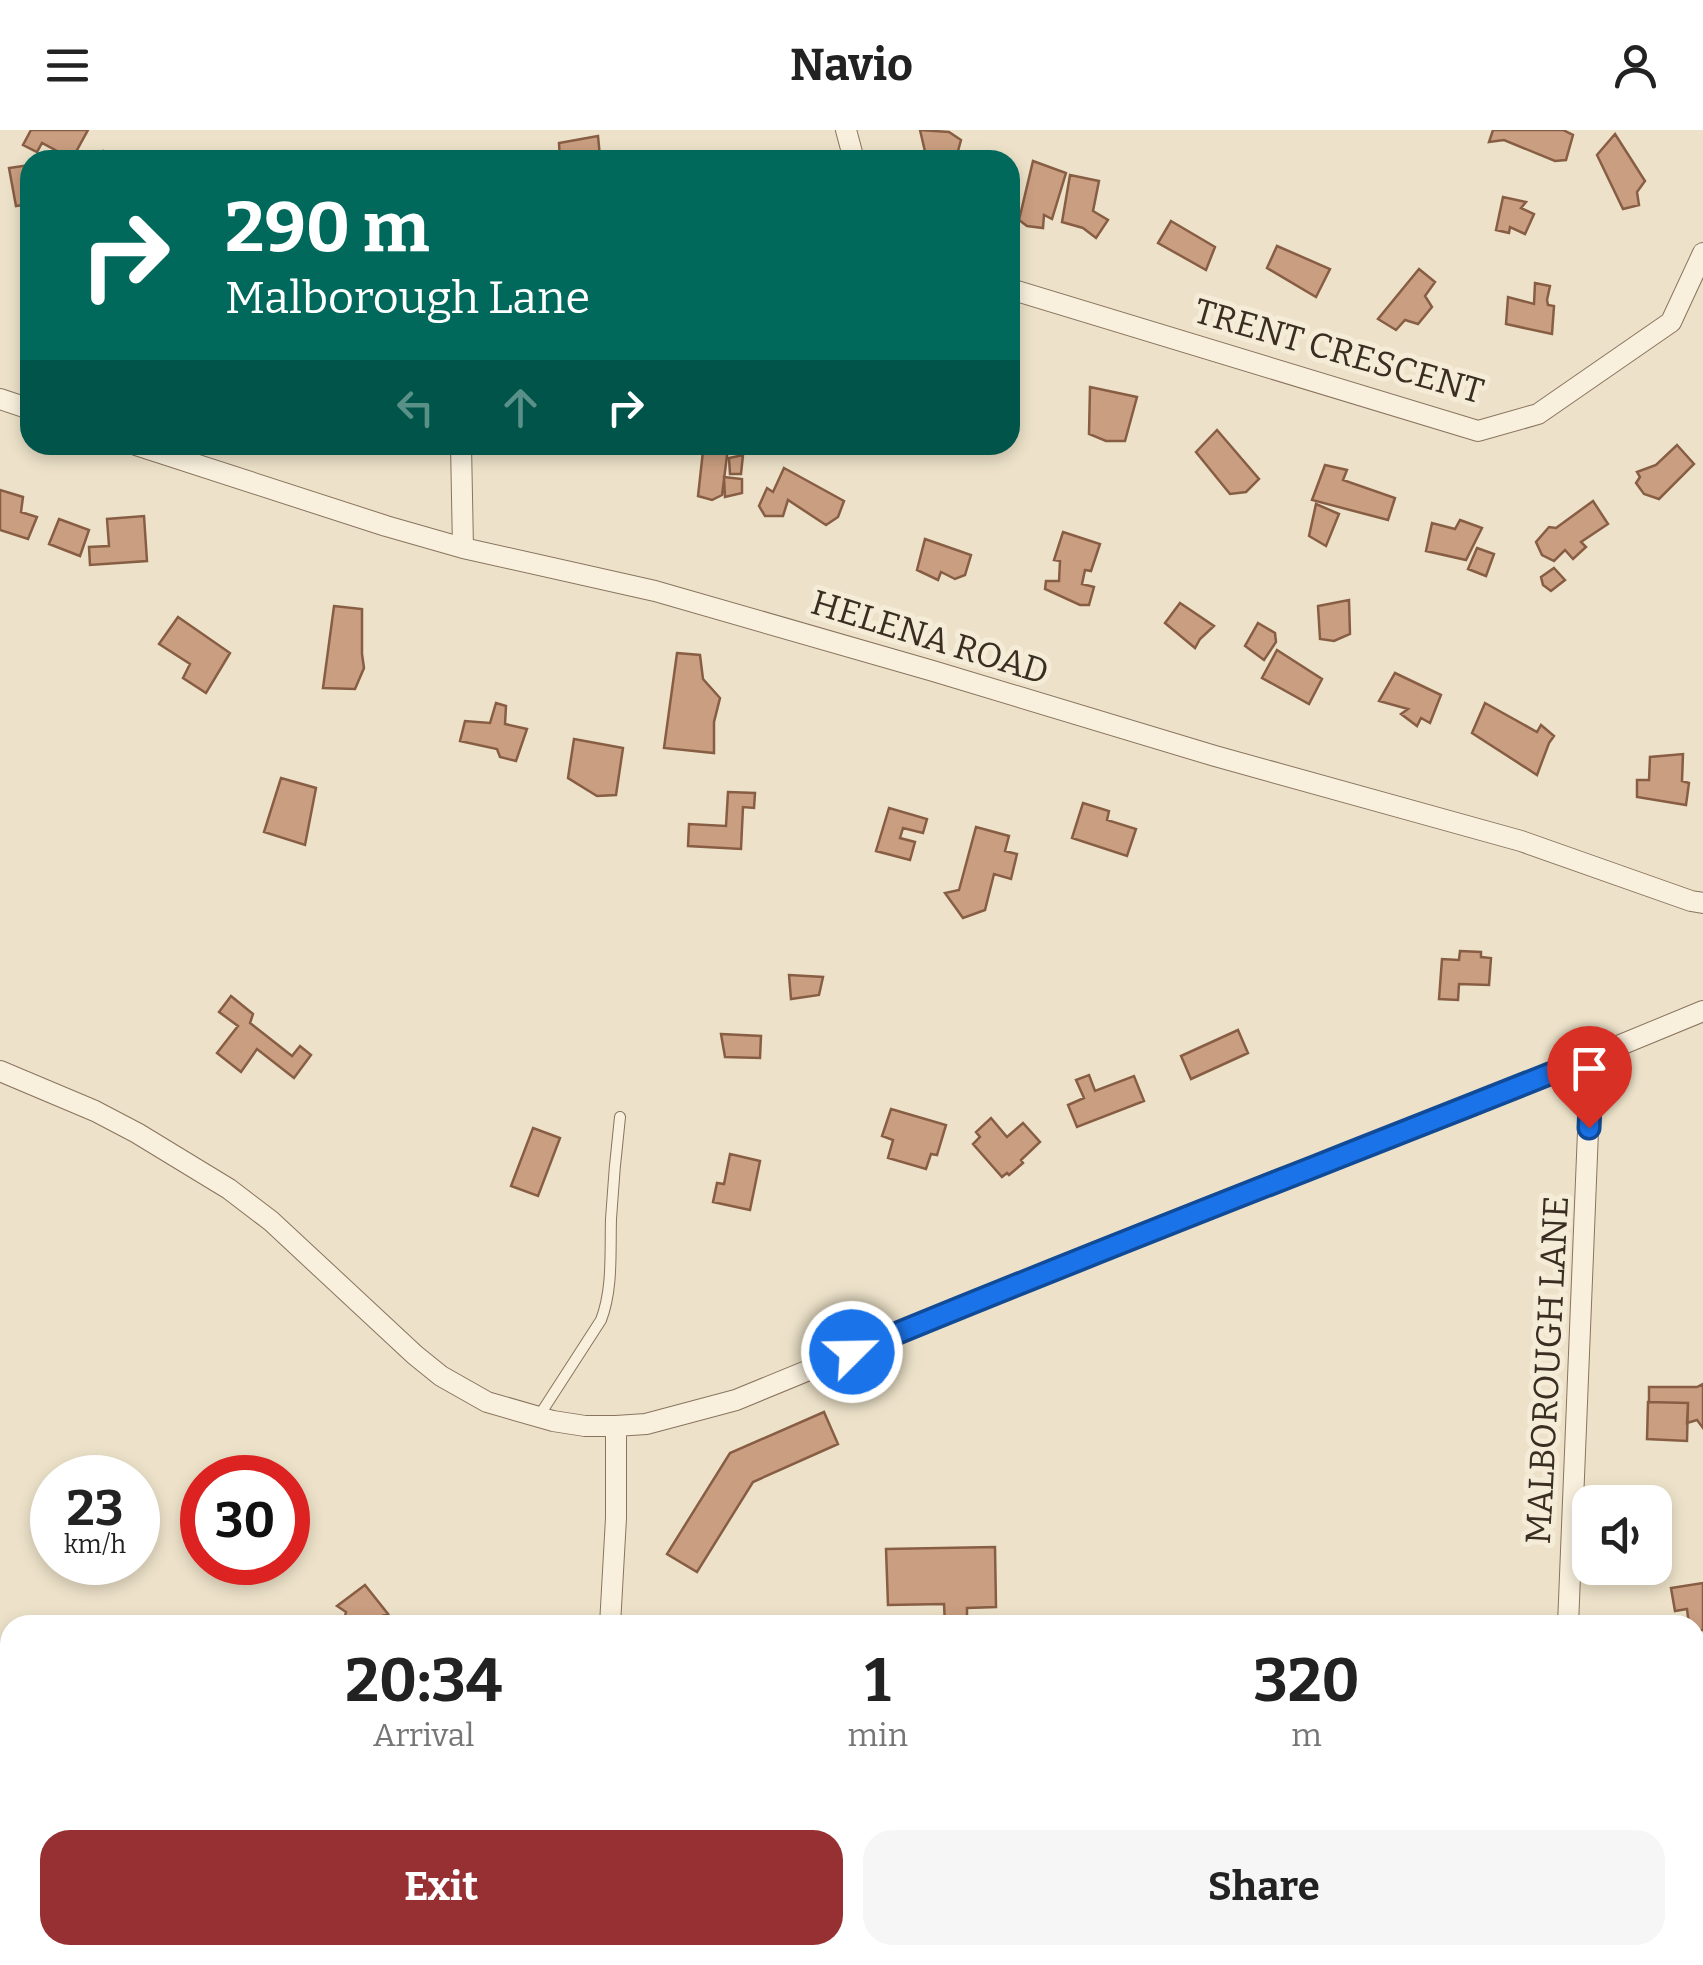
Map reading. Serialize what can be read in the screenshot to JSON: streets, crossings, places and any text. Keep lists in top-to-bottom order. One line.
{"streets":{"street":["TRENT CRESCENT","HELENA ROAD","MALBOROUGH LANE"]},"page":{"header":"Navio","turn":["290 m","Malborough Lane"],"speed":"23 km/h","limit":"30","eta":["20:34","Arrival","1","min","320","m"],"buttons":["Exit","Share"]}}
